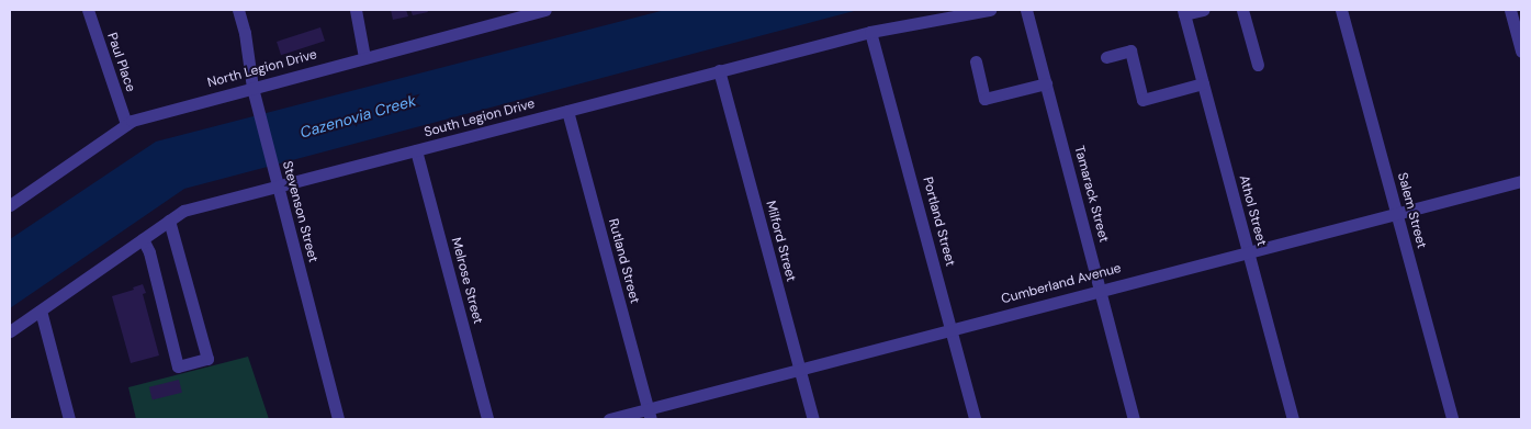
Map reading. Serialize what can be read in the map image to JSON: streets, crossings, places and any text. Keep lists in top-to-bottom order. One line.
{"streets":{"street":["Paul Place","North Legion Drive","South Legion Drive","Tamarack Street","Athol Street","Salem Street","Stevenson Street","Portland Street","Milford Street","Rutland Street","Melrose Street","Cumberland Avenue"]},"crossings":[["Paul Place","North Legion Drive"],["North Legion Drive","Stevenson Street"],["South Legion Drive","Stevenson Street"],["South Legion Drive","Portland Street"],["South Legion Drive","Milford Street"],["South Legion Drive","Rutland Street"],["South Legion Drive","Melrose Street"],["Tamarack Street","Cumberland Avenue"],["Athol Street","Cumberland Avenue"],["Salem Street","Cumberland Avenue"],["Portland Street","Cumberland Avenue"],["Milford Street","Cumberland Avenue"],["Rutland Street","Cumberland Avenue"]],"water":["Cazenovia Creek"]}
